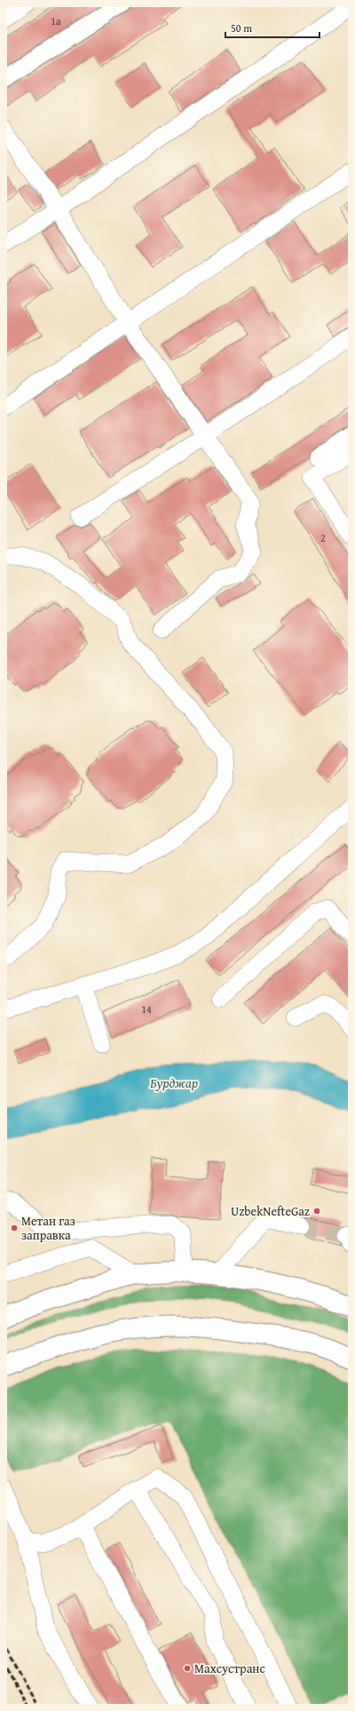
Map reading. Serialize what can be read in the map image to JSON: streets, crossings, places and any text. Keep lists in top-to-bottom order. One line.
{"water":["Бурджар"],"places":["UzbekNefteGaz","Метан газ заправка","Махсустранс"],"house_numbers":["1a","2","14"],"scale_bar":"50 m"}
